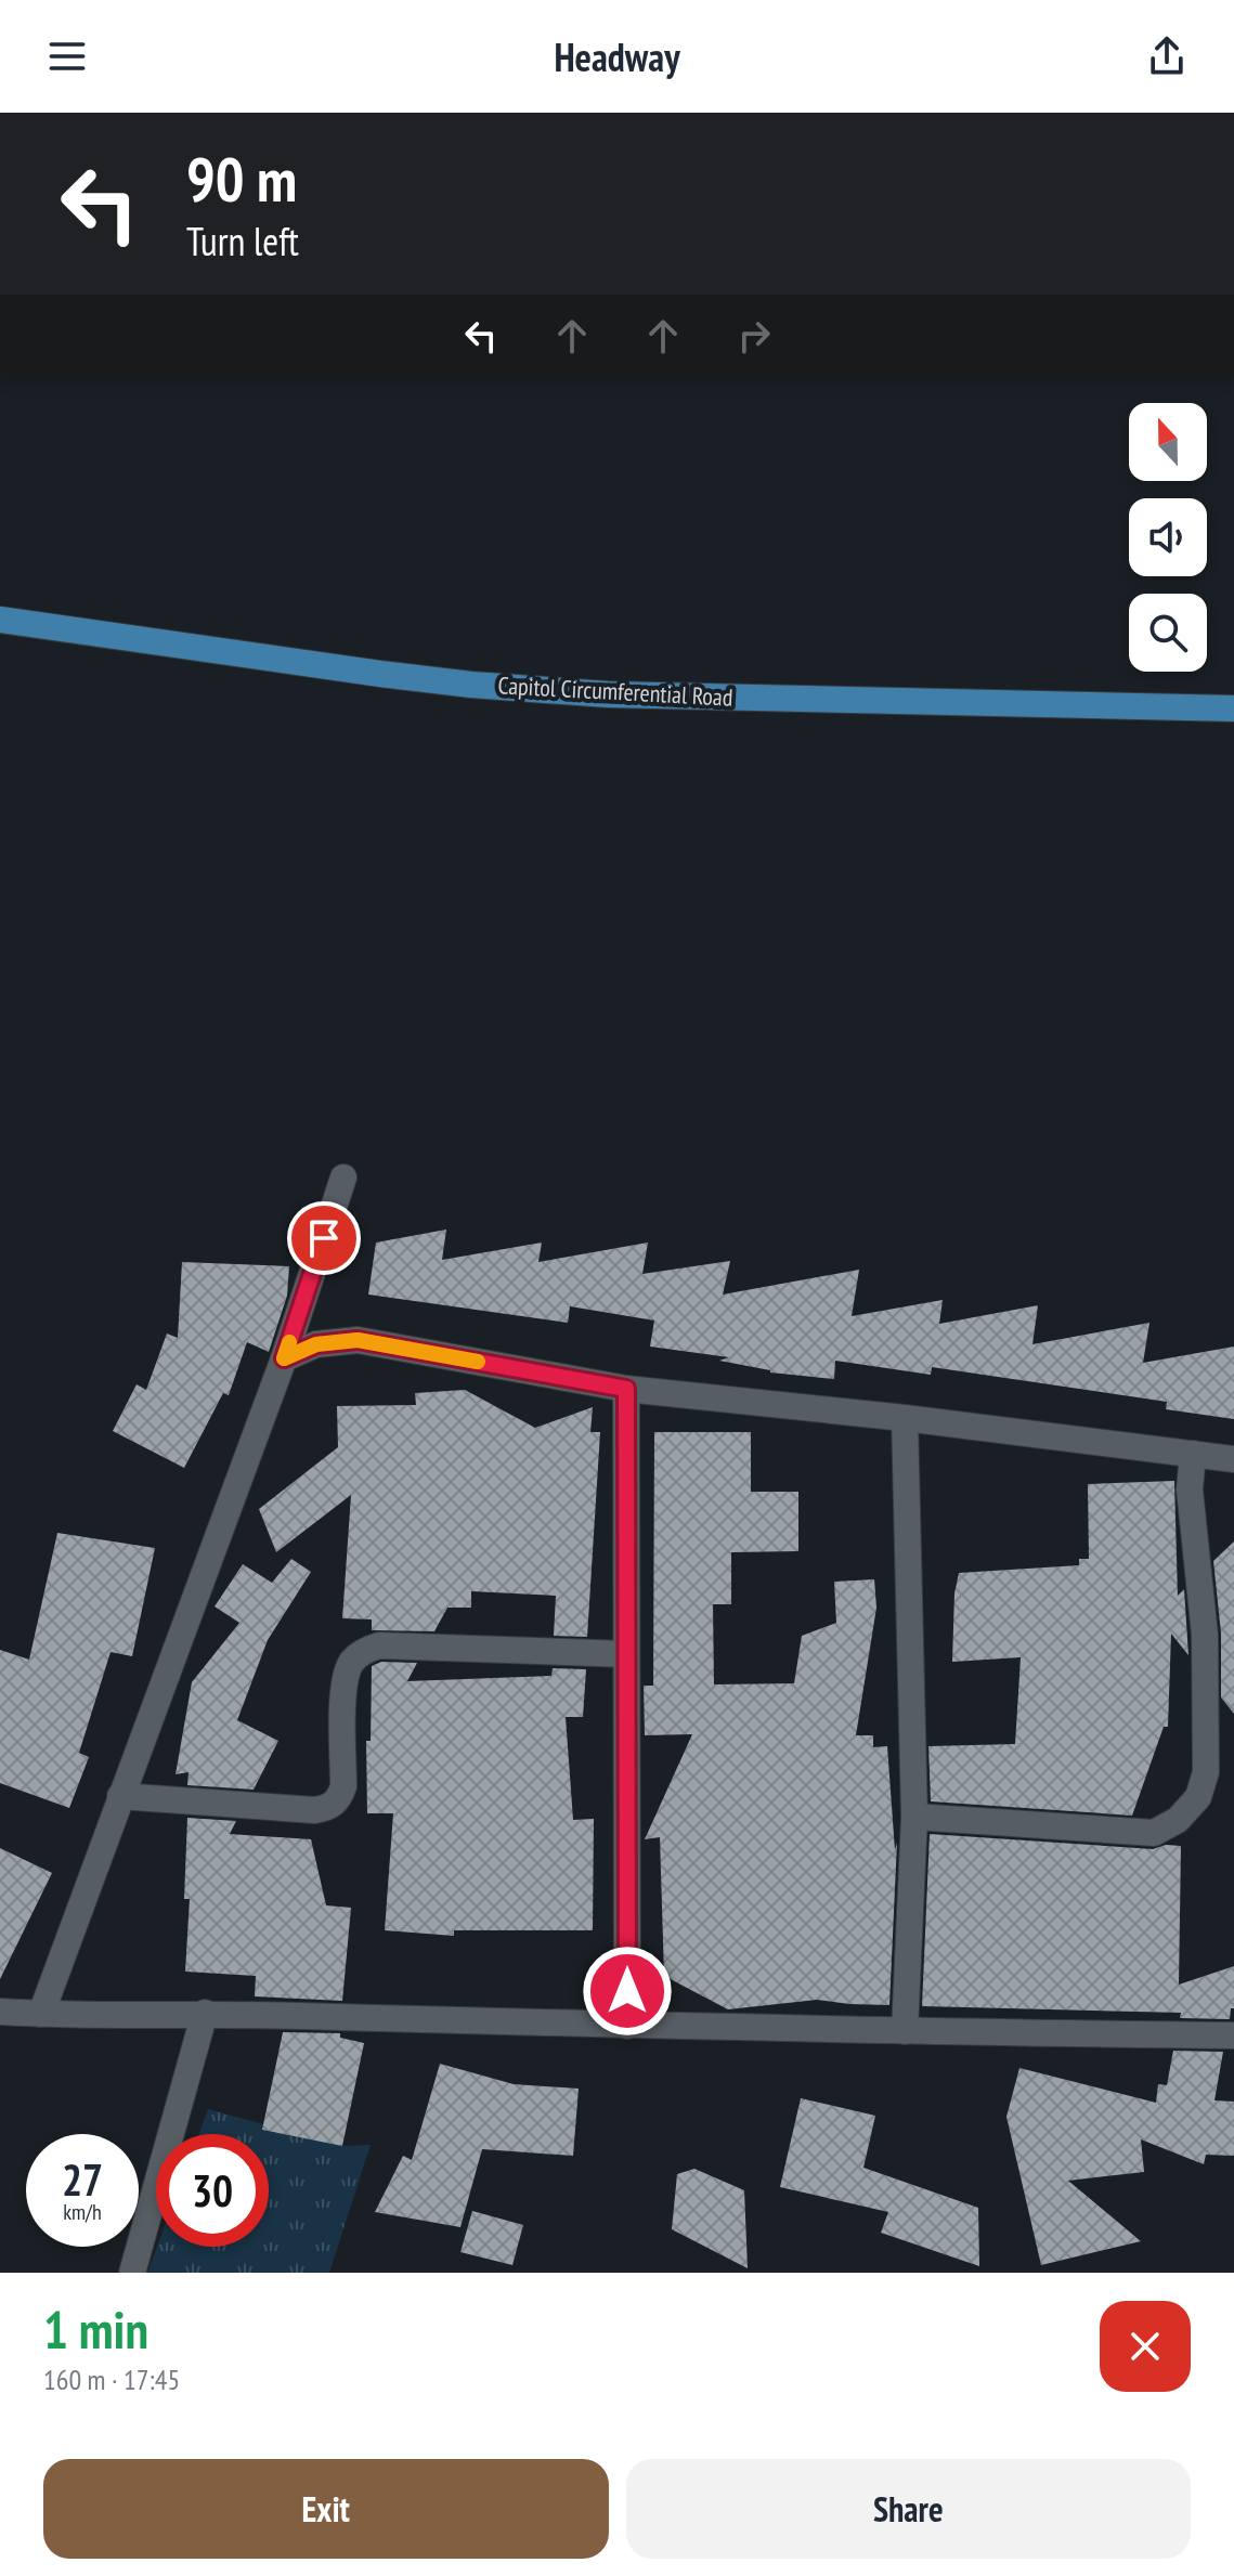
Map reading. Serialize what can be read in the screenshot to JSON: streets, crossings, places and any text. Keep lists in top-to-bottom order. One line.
{"streets":{"main road":["Capitol Circumferential Road"]},"north":"top","page":{"header":"Headway","turn":["90 m","Turn left"],"speed":"27 km/h","limit":"30","heading":["1 min","160 m · 17:45"],"buttons":["Exit","Share"]}}
